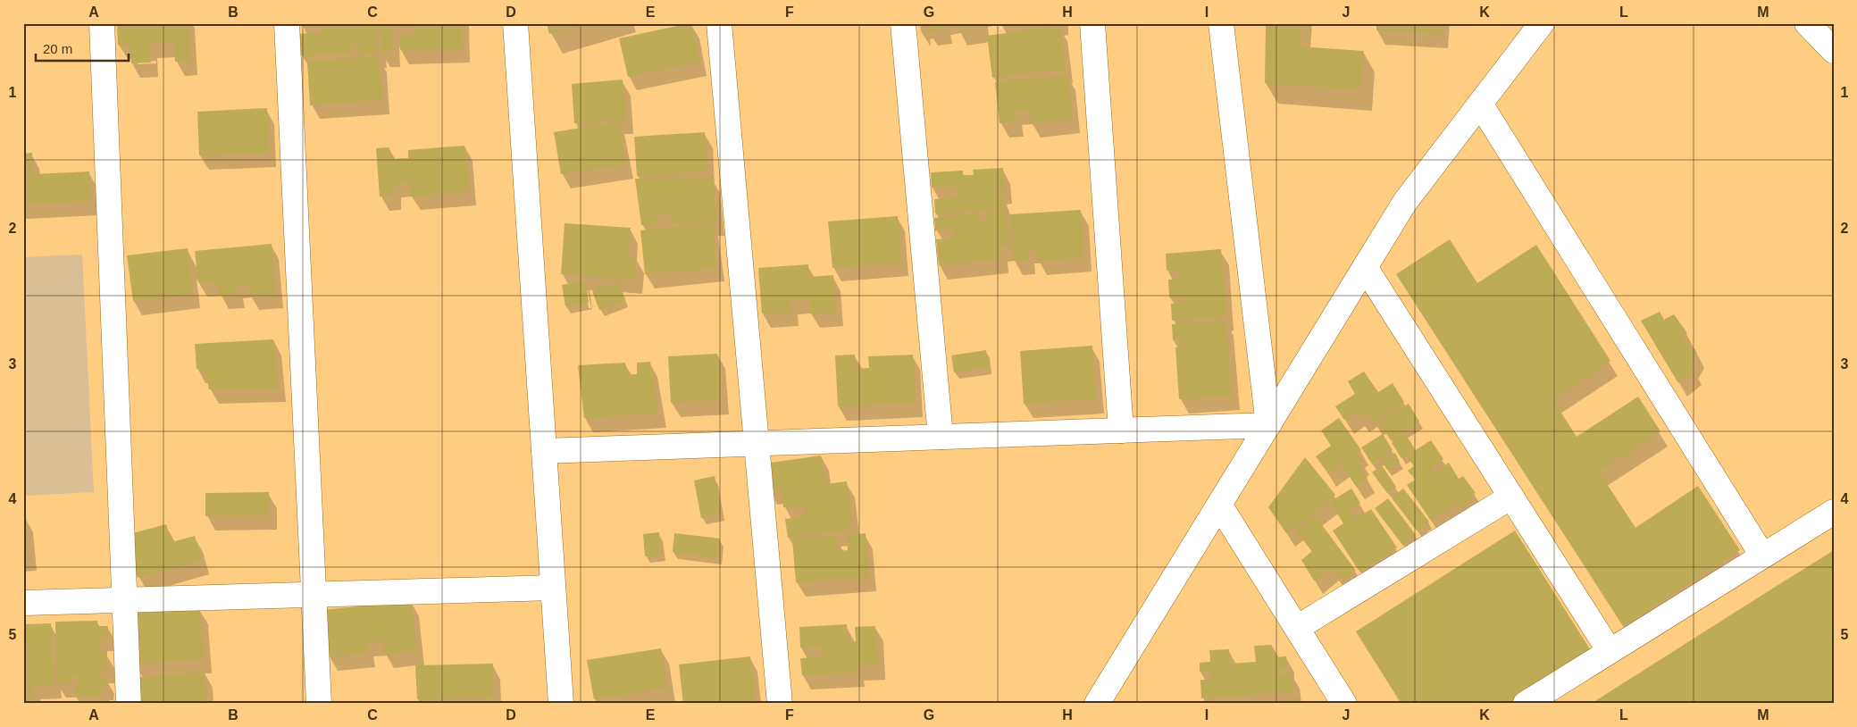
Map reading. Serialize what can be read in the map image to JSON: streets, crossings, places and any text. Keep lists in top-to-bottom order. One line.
{"scale_bar":"20 m","grid":{"columns":["A","B","C","D","E","F","G","H","I","J","K","L","M"],"rows":["1","2","3","4","5"]}}
